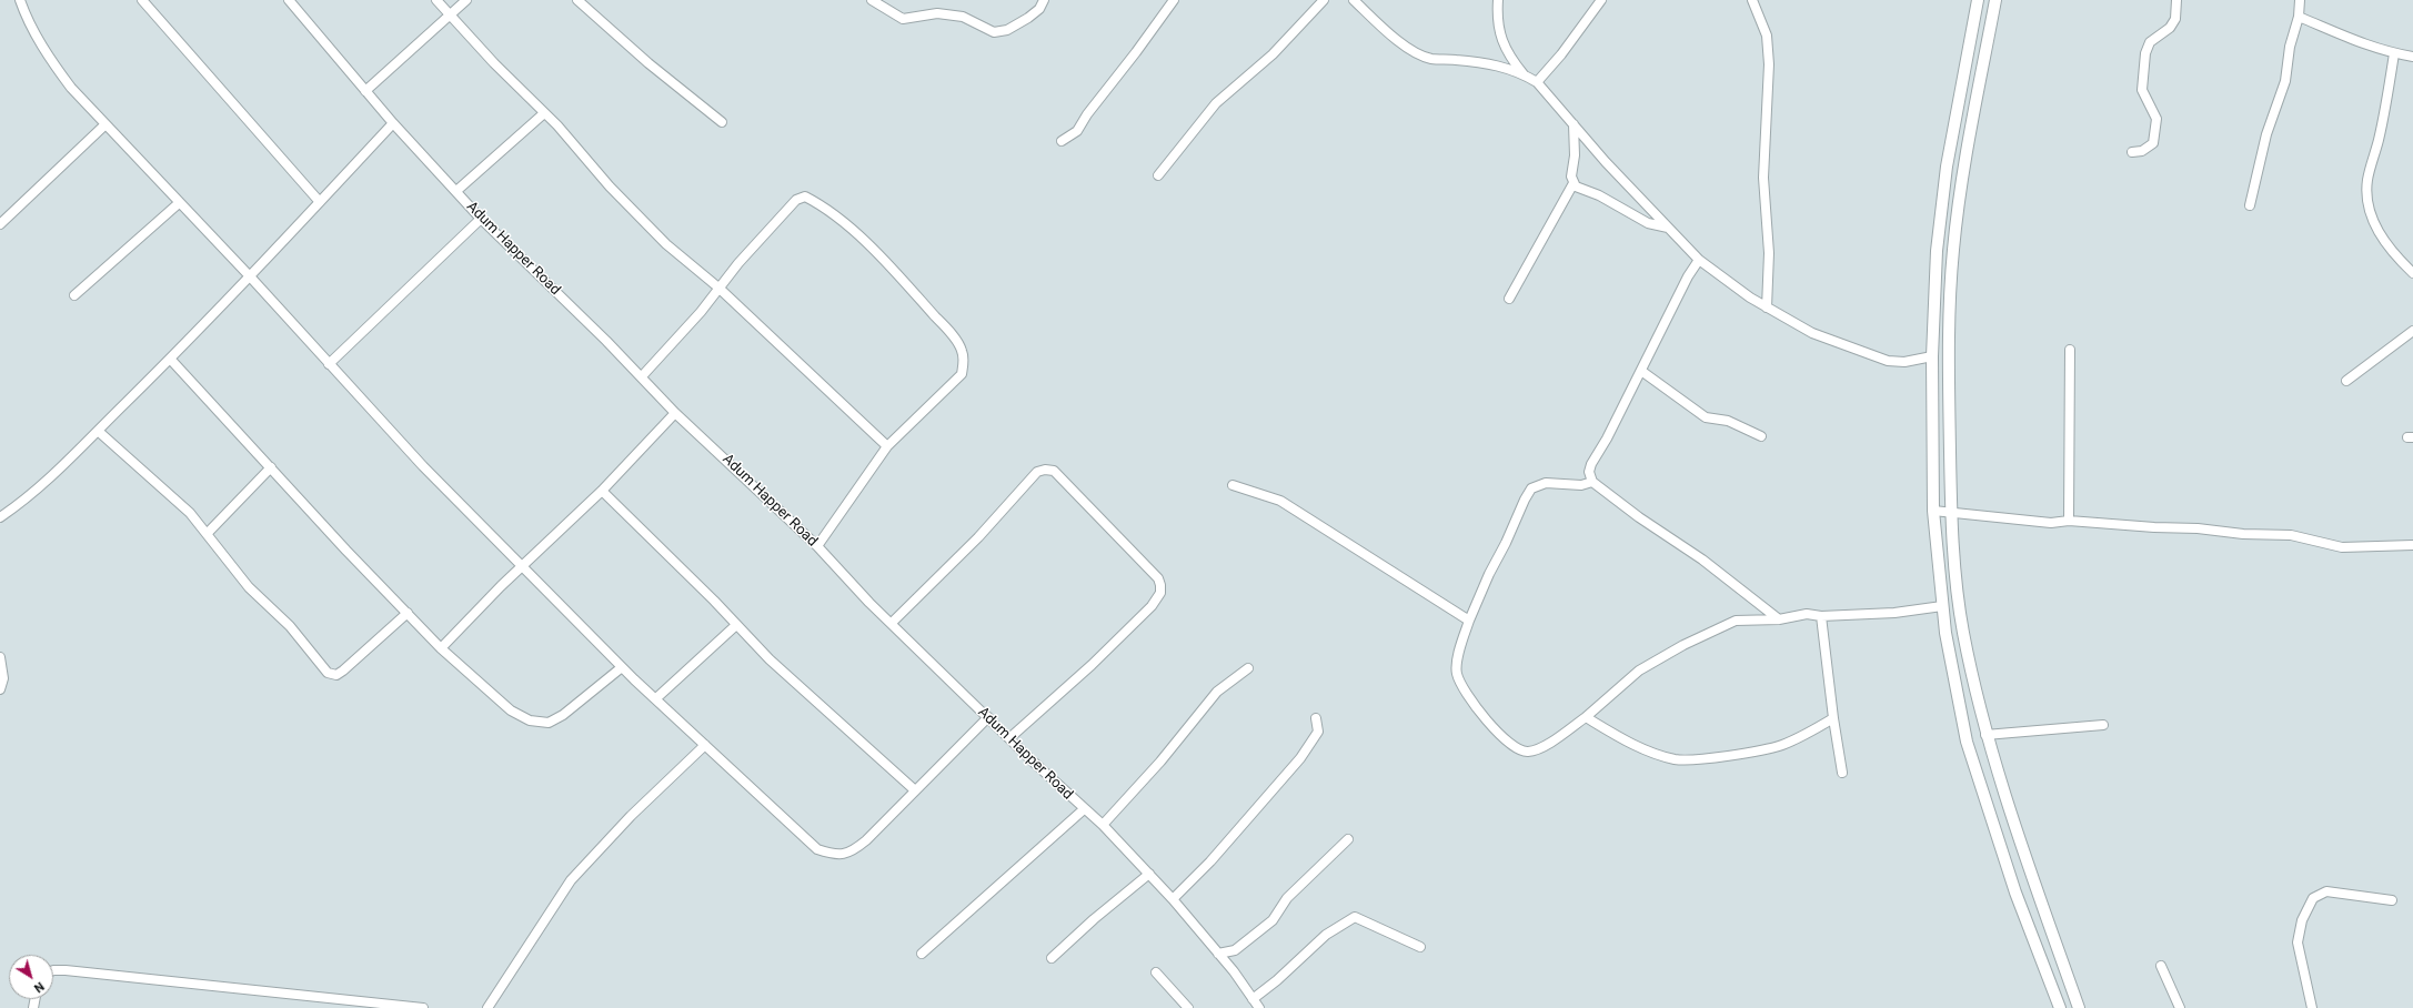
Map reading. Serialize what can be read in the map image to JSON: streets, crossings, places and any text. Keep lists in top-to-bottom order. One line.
{"streets":{"street":["Adum Happer Road"]},"north":"bottom right"}
